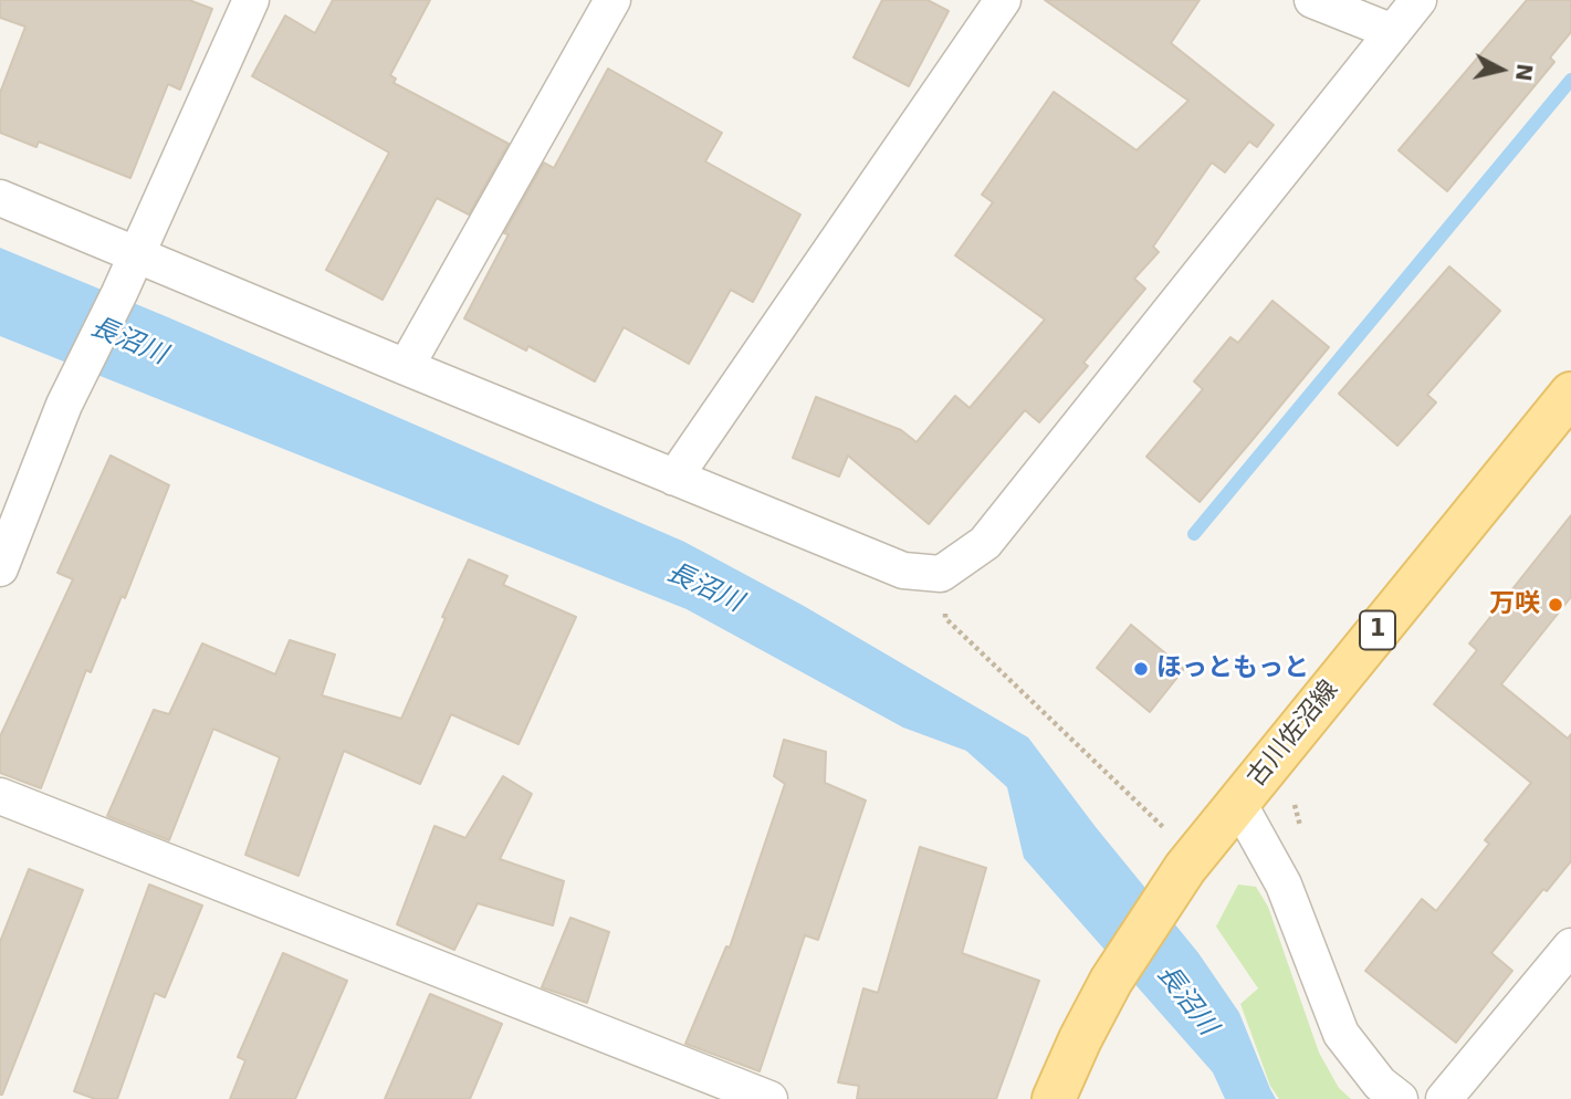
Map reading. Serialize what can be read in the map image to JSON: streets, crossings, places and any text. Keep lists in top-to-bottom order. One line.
{"streets":{"main road":["1","古川佐沼線"]},"water":["長沼川"],"places":["万咲","ほっともっと"],"north":"right"}
